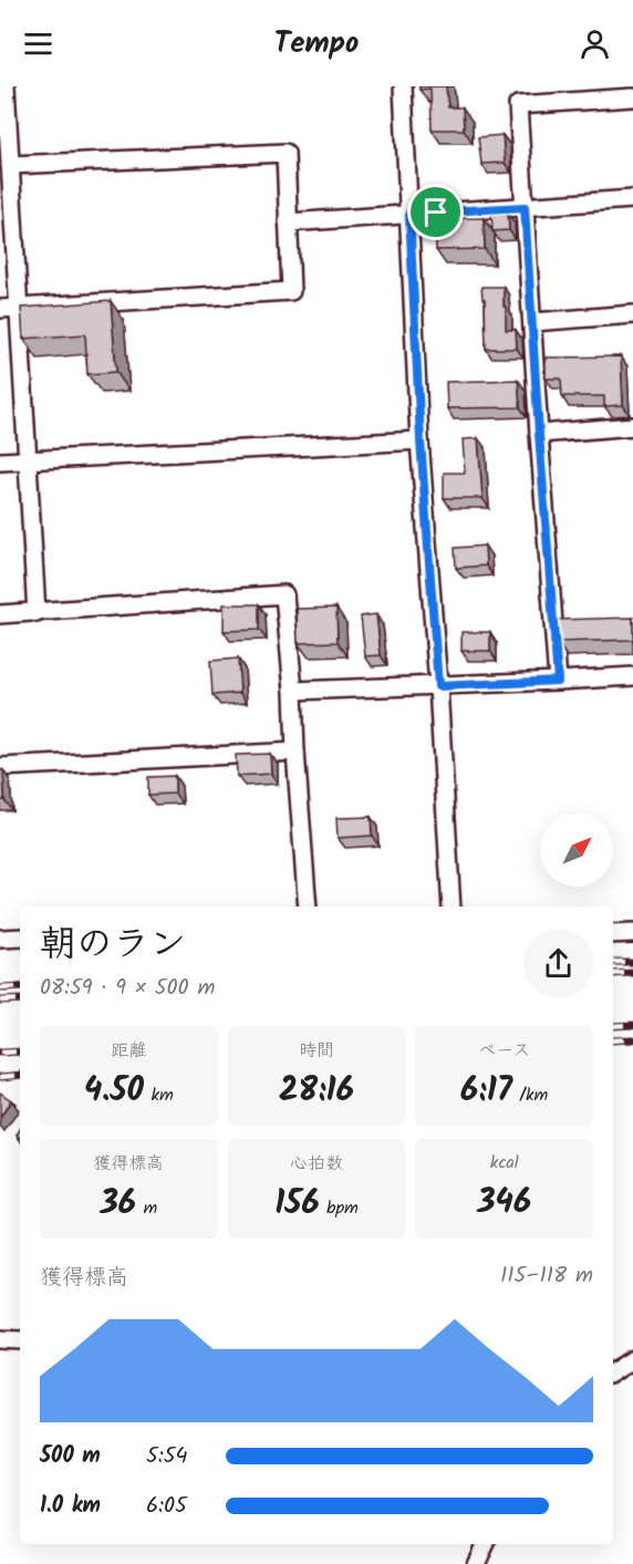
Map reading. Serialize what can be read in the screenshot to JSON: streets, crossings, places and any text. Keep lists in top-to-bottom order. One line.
{"north":"top right","page":{"header":"Tempo","heading":["朝のラン","08:59 · 9 × 500 m"],"stats":[["距離","4.50 km"],["時間","28:16"],["ペース","6:17 /km"],["獲得標高","36 m"],["心拍数","156 bpm"],["kcal","346"]],"chart":["獲得標高","115–118 m"],"list":[{"name":"500 m","note":"5:54"},{"name":"1.0 km","note":"6:05"}]}}
